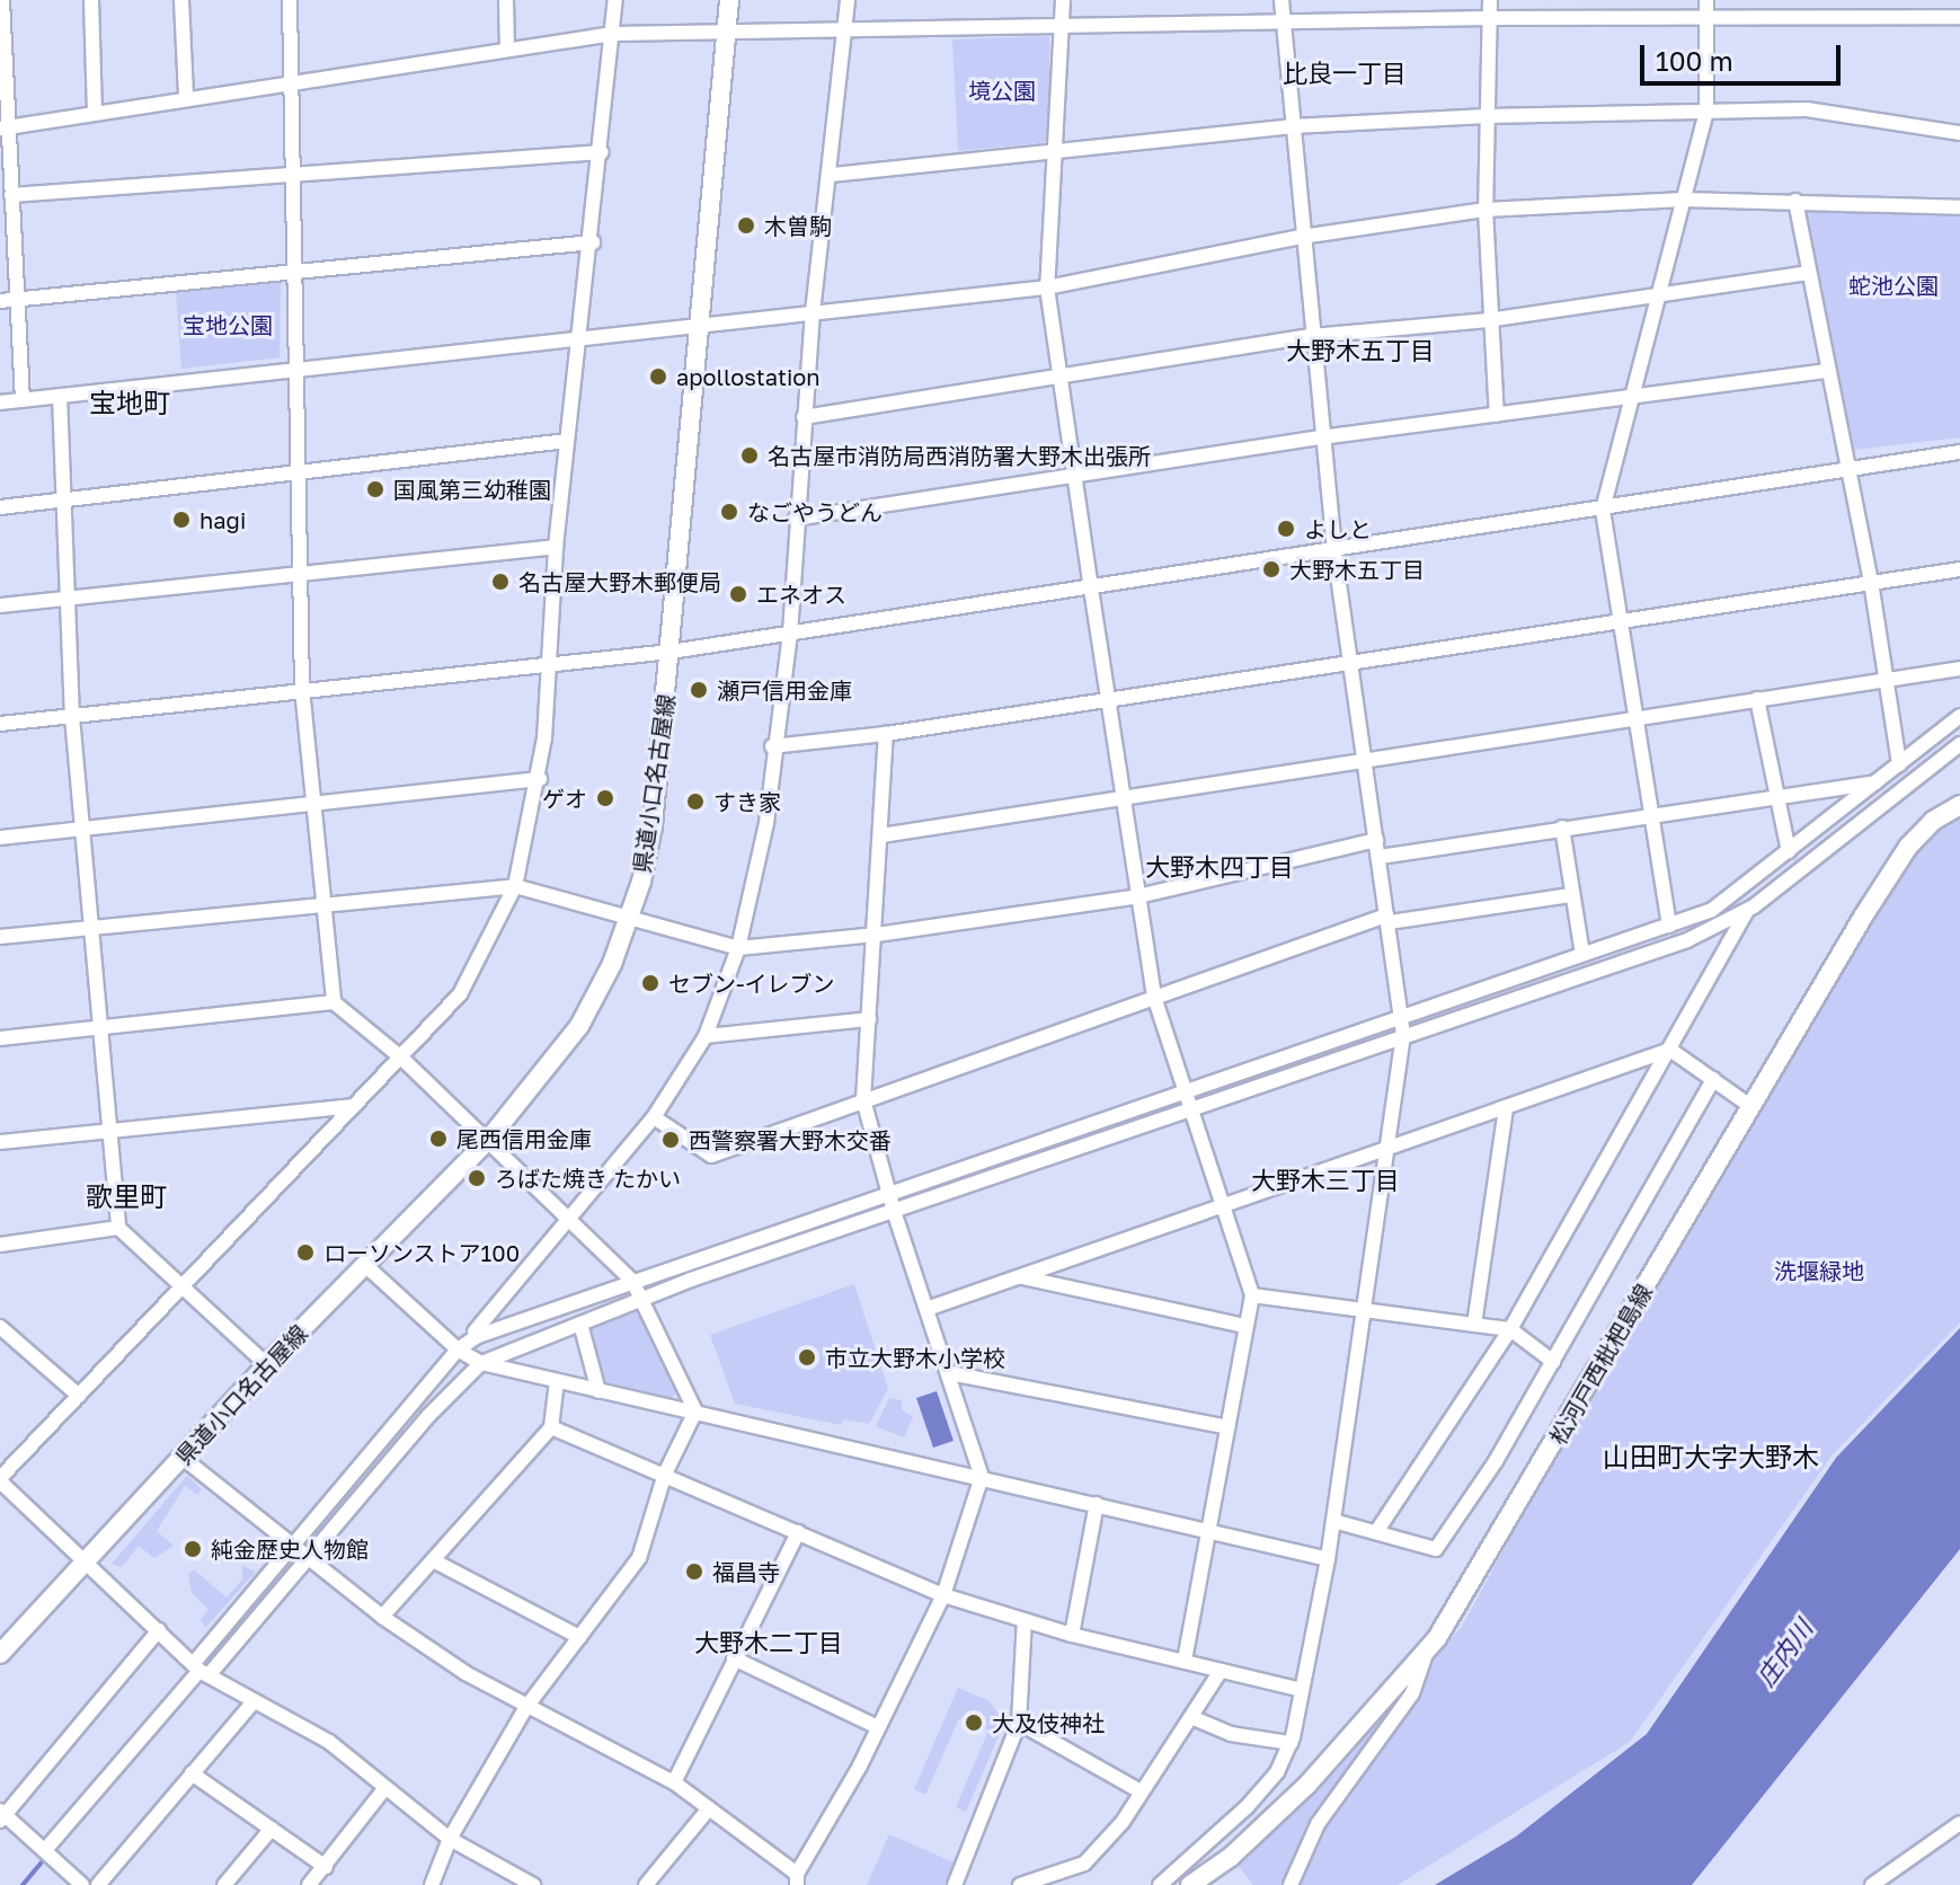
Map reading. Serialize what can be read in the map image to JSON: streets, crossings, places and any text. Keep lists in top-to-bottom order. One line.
{"streets":{"main road":["県道小口名古屋線","松河戸西枇杷島線"]},"districts":["比良一丁目","大野木五丁目","宝地町","大野木四丁目","大野木三丁目","歌里町","山田町大字大野木","大野木二丁目"],"water":["庄内川"],"parks":["境公園","蛇池公園","宝地公園","洗堰緑地"],"places":["木曽駒","apollostation","名古屋市消防局西消防署大野木出張所","国風第三幼稚園","なごやうどん","hagi","よしと","大野木五丁目","名古屋大野木郵便局","エネオス","瀬戸信用金庫","ゲオ","すき家","セブン-イレブン","尾西信用金庫","西警察署大野木交番","ろばた焼き たかい","ローソンストア100","市立大野木小学校","純金歴史人物館","福昌寺","大及伎神社"],"scale_bar":"100 m"}
